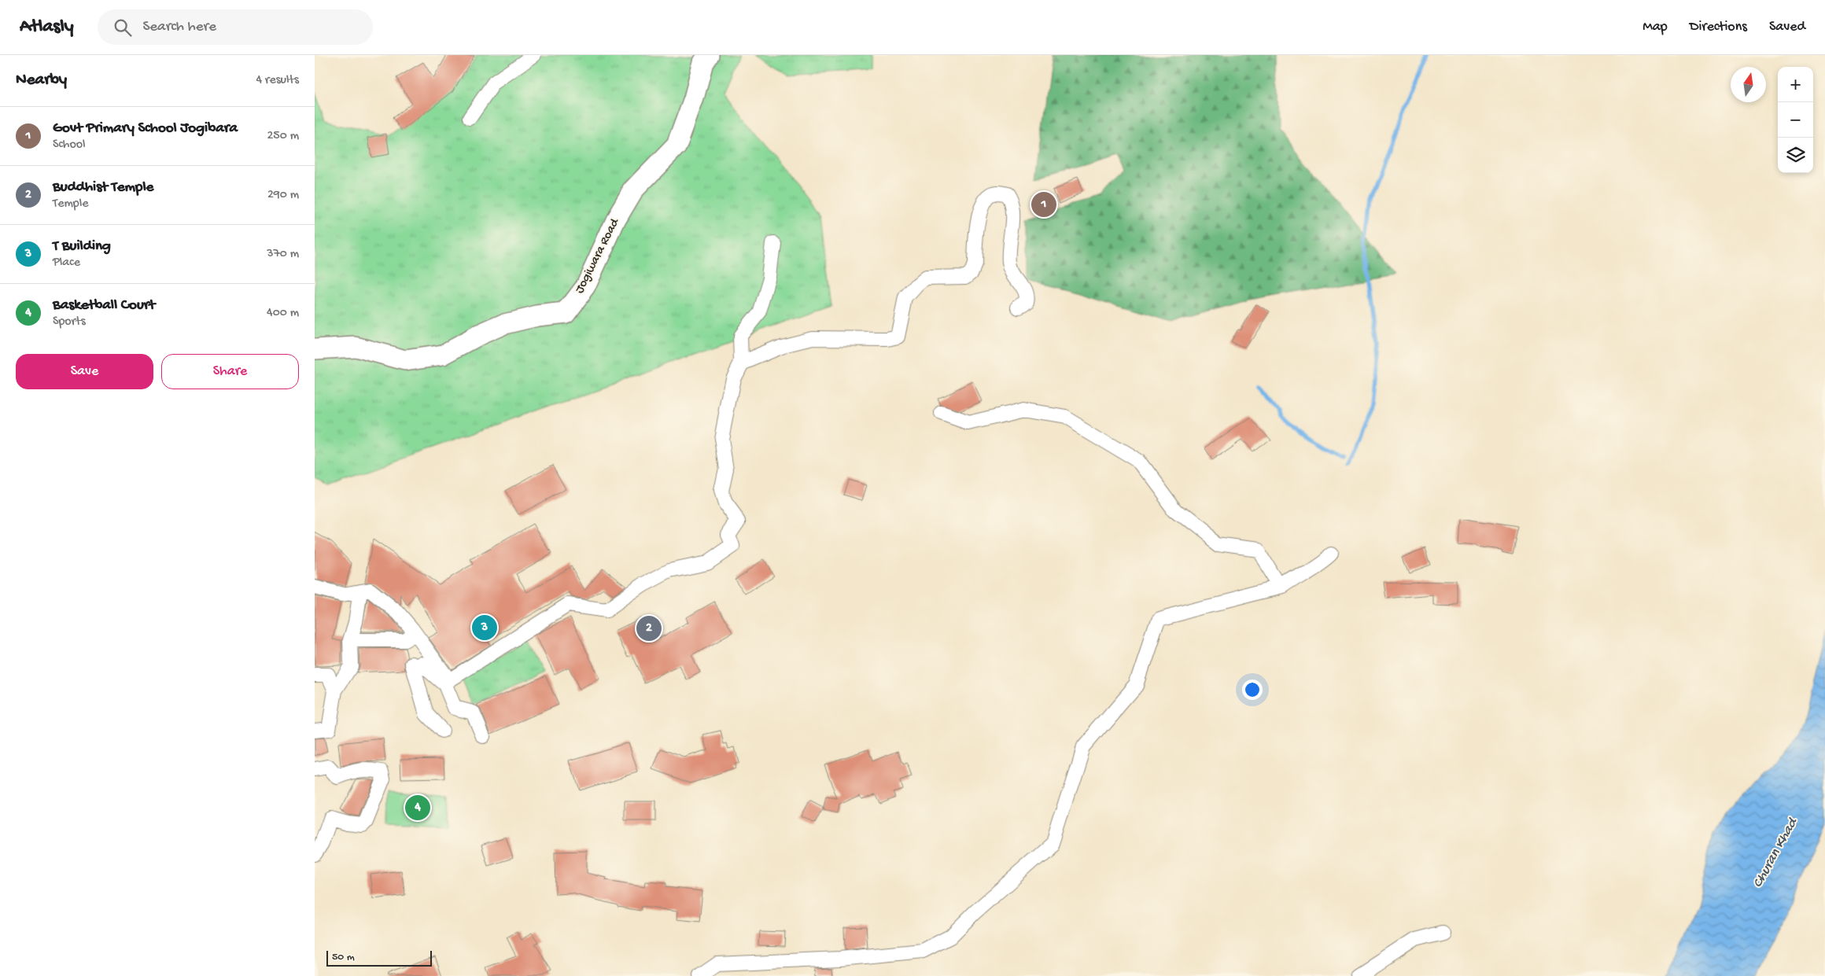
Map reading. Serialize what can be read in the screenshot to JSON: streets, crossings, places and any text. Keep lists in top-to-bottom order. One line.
{"streets":{"street":["Jogiwara Road"]},"water":["Churan Khad"],"scale_bar":"50 m","north":"top","page":{"header":"Atlasly","search":"Search here","nav":["Map","Directions","Saved"],"heading":["Nearby","4 results"],"map_buttons":["+","−"],"list":[{"mark":"1","name":"Govt Primary School Jogibara","note":"School","value":"250 m"},{"mark":"2","name":"Buddhist Temple","note":"Temple","value":"290 m"},{"mark":"3","name":"T Building","note":"Place","value":"370 m"},{"mark":"4","name":"Basketball Court","note":"Sports","value":"400 m"}],"pins":["1","3","2","4"],"buttons":["Save","Share"],"scale":"50 m"}}
